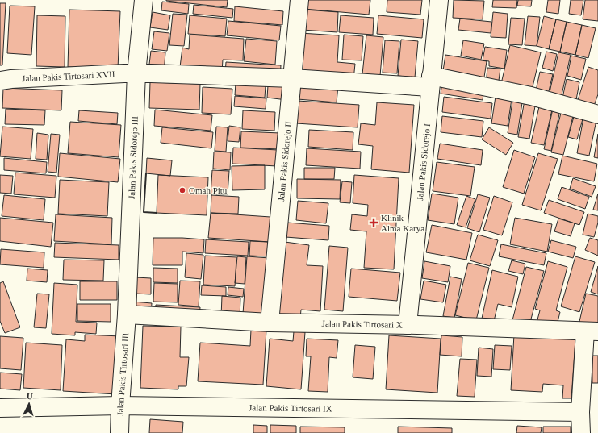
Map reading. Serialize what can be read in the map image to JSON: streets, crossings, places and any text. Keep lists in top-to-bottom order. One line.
{"streets":{"street":["Jalan Pakis Tirtosari XVII","Jalan Pakis Sidorejo III","Jalan Pakis Sidorejo II","Jalan Pakis Sidorejo I","Jalan Pakis Tirtosari X","Jalan Pakis Tirtosari III","Jalan Pakis Tirtosari IX"]},"crossings":[["Jalan Pakis Tirtosari XVII","Jalan Pakis Sidorejo III"],["Jalan Pakis Tirtosari XVII","Jalan Pakis Sidorejo II"],["Jalan Pakis Tirtosari XVII","Jalan Pakis Sidorejo I"],["Jalan Pakis Sidorejo III","Jalan Pakis Tirtosari X"],["Jalan Pakis Sidorejo III","Jalan Pakis Tirtosari III"],["Jalan Pakis Sidorejo II","Jalan Pakis Tirtosari X"],["Jalan Pakis Sidorejo I","Jalan Pakis Tirtosari X"],["Jalan Pakis Tirtosari X","Jalan Pakis Tirtosari III"],["Jalan Pakis Tirtosari III","Jalan Pakis Tirtosari IX"]],"places":{"other":["Omah Pitu"],"health":["Klinik Alma Karya"]},"north":"top"}
